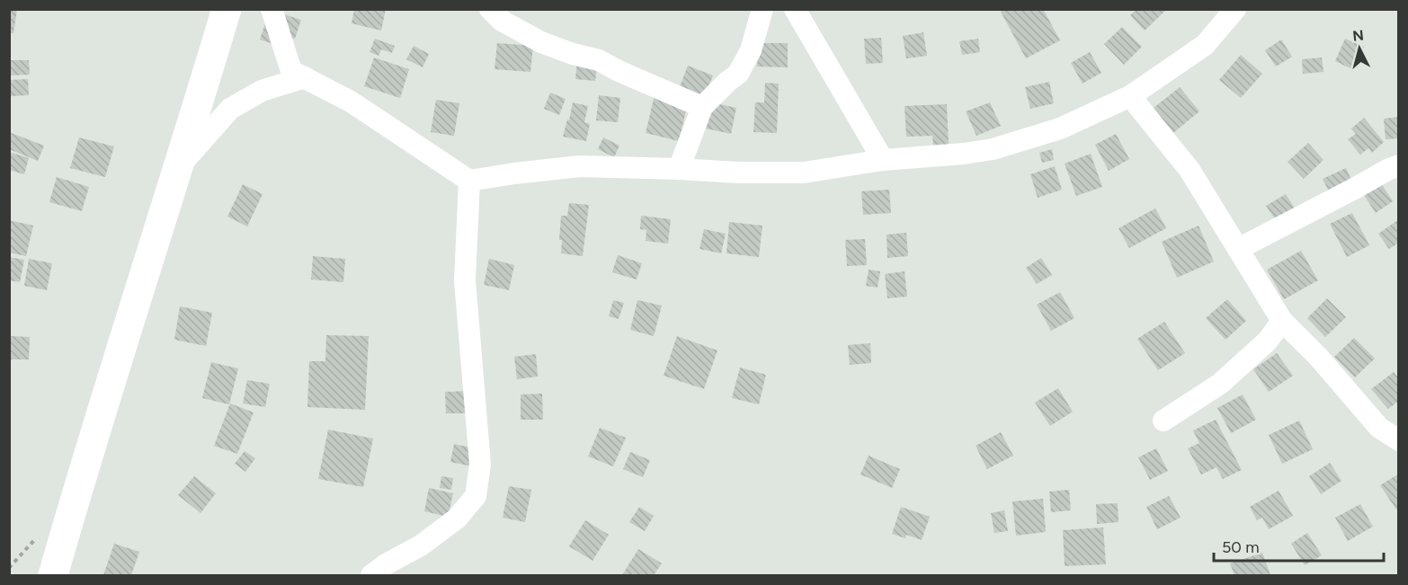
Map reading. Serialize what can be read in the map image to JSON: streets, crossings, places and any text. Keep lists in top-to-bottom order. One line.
{"scale_bar":"50 m","north":"top"}
